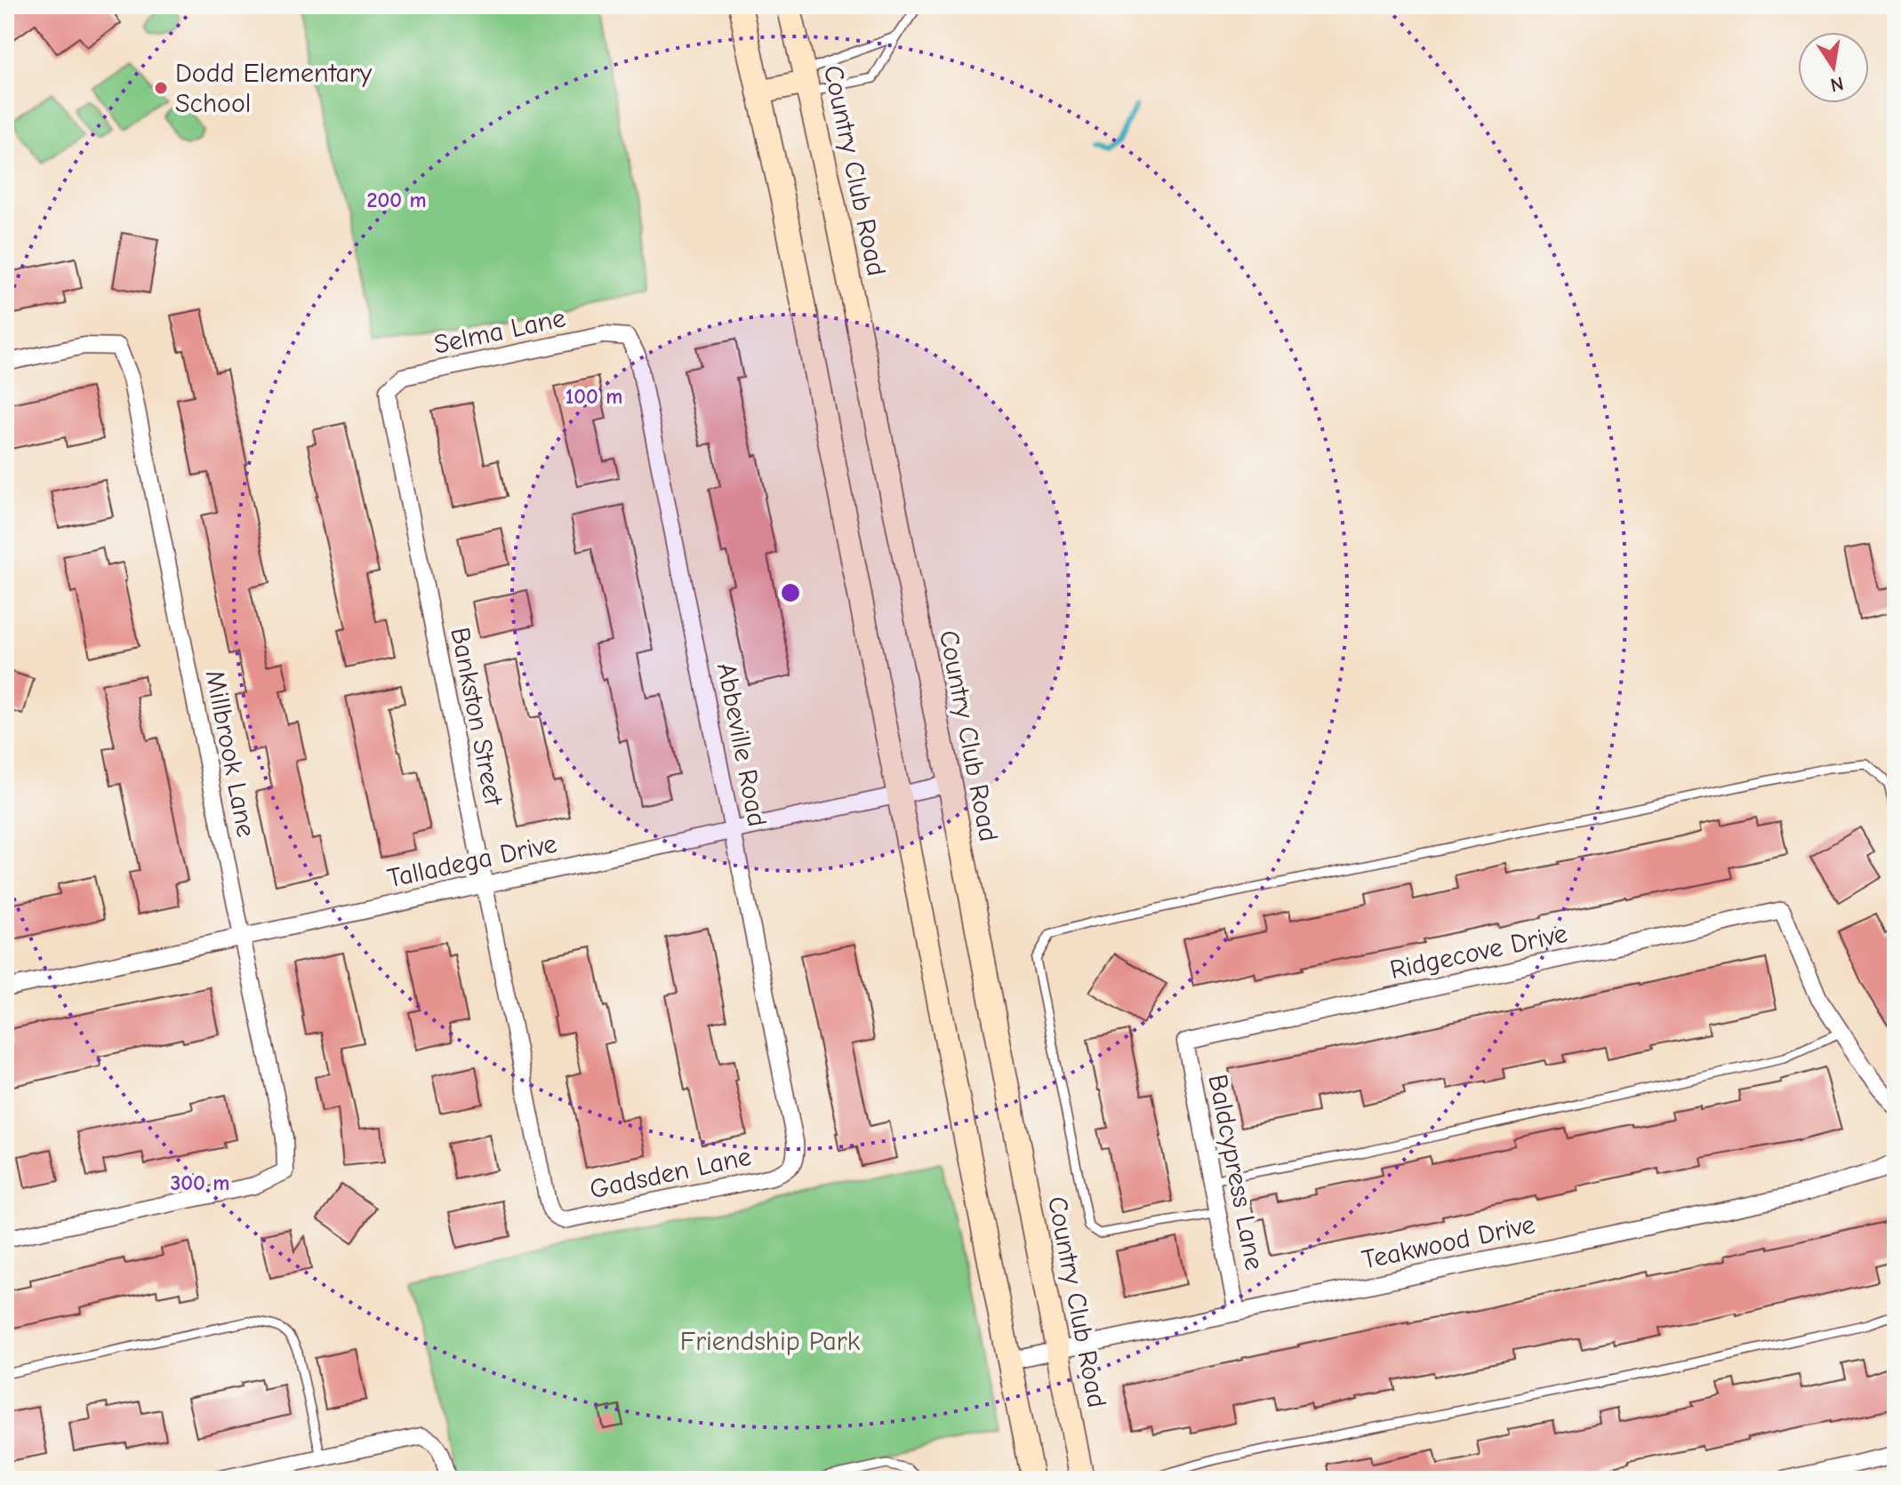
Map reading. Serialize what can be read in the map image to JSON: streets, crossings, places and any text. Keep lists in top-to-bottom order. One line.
{"streets":{"main road":["Country Club Road"],"street":["Selma Lane","Bankston Street","Abbeville Road","Millbrook Lane","Talladega Drive","Ridgecove Drive","Baldcypress Lane","Gadsden Lane","Teakwood Drive"]},"crossings":[["Country Club Road","Talladega Drive"],["Country Club Road","Teakwood Drive"],["Selma Lane","Bankston Street"],["Selma Lane","Abbeville Road"],["Bankston Street","Talladega Drive"],["Bankston Street","Gadsden Lane"],["Abbeville Road","Talladega Drive"],["Abbeville Road","Gadsden Lane"],["Millbrook Lane","Talladega Drive"],["Ridgecove Drive","Baldcypress Lane"],["Baldcypress Lane","Teakwood Drive"]],"parks":["Friendship Park"],"places":["Dodd Elementary School"],"north":"bottom","rings":["200 m","100 m","300 m"]}
